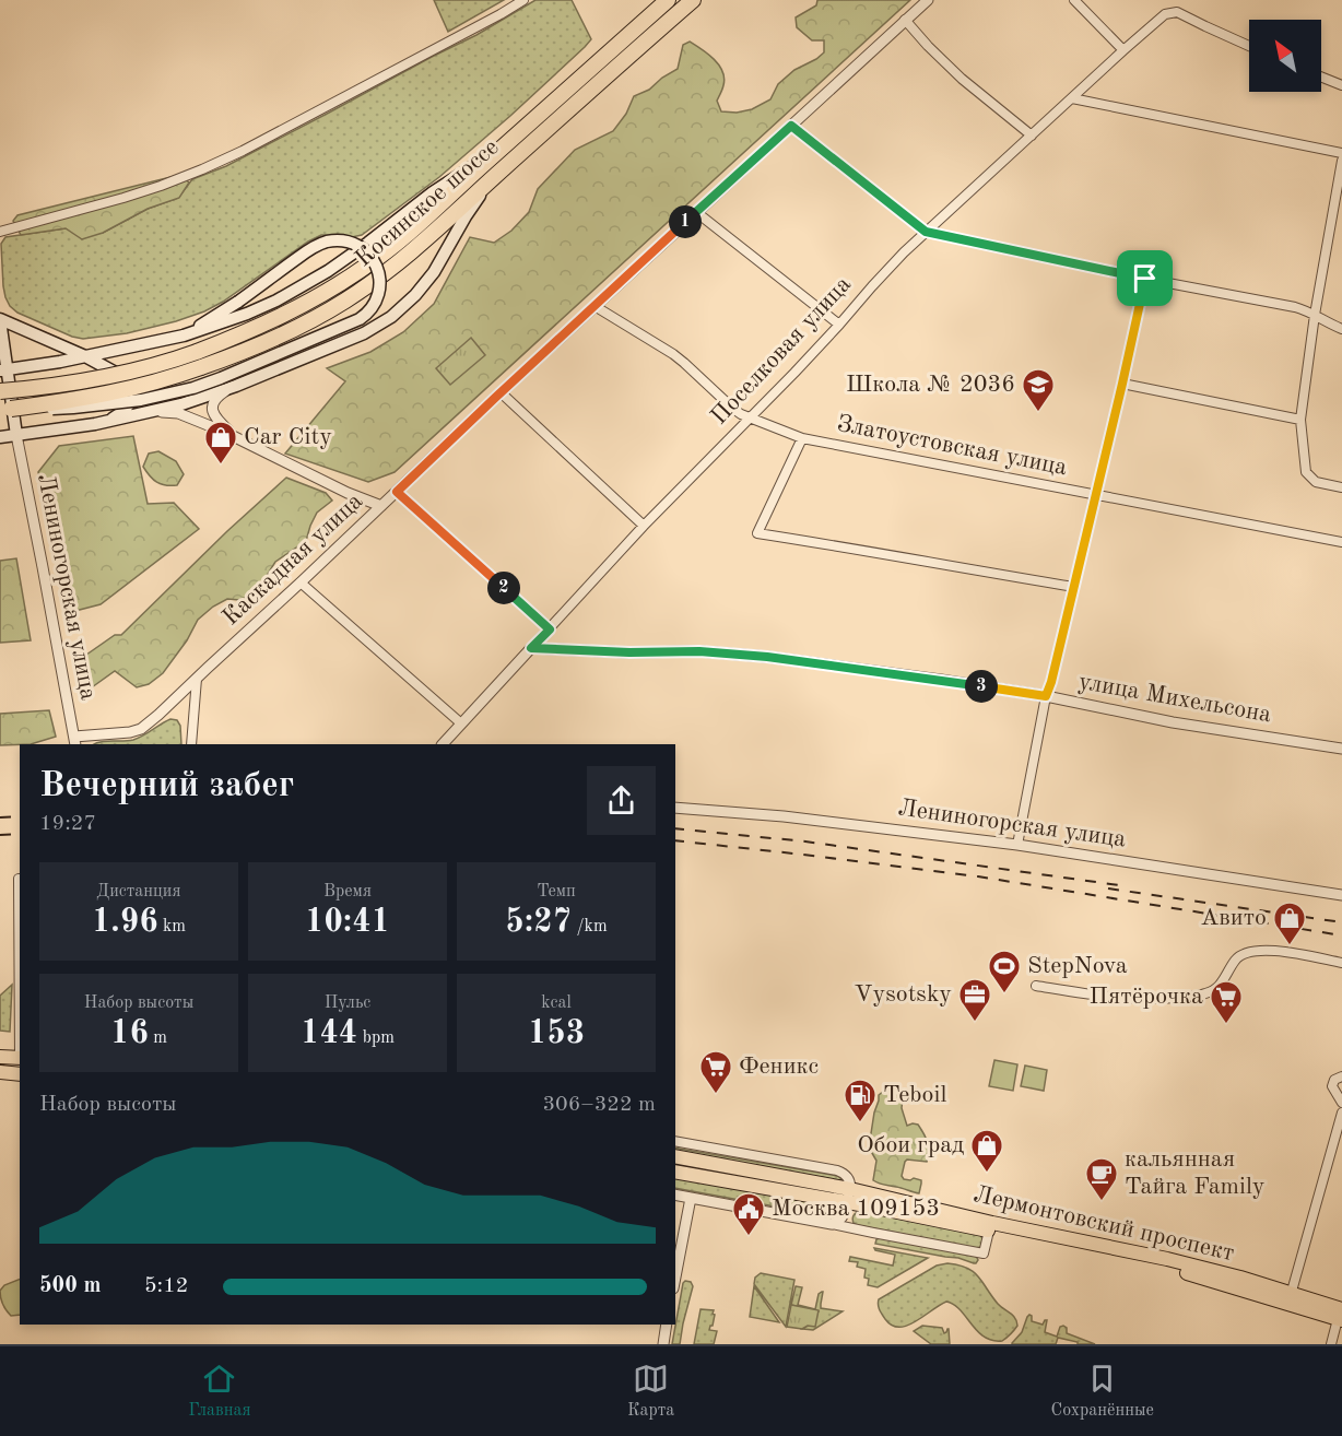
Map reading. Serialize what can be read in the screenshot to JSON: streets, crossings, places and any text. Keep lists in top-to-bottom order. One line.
{"streets":{"highway":["Косинское шоссе"],"main road":["Лермонтовский проспект"],"street":["Поселковая улица","Златоустовская улица","Каскадная улица","Лениногорская улица","улица Михельсона"]},"crossings":[["Поселковая улица","Златоустовская улица"],["Поселковая улица","улица Михельсона"],["Златоустовская улица","Каскадная улица"],["Каскадная улица","Лениногорская улица"]],"places":{"school or university":["Школа № 2036"],"shop":["Car City","Авито","Обои град"],"sports":["StepNova"],"office":["Vysotsky"],"supermarket":["Пятёрочка","Феникс"],"fuel station":["Teboil"],"cafe":["кальянная Тайга Family"],"public building":["Москва 109153"]},"north":"top left","page":{"pins":["1","2","3"],"heading":["Вечерний забег","19:27"],"stats":[["Дистанция","1.96 km"],["Время","10:41"],["Темп","5:27 /km"],["Набор высоты","16 m"],["Пульс","144 bpm"],["kcal","153"]],"chart":["Набор высоты","306–322 m"],"list":[{"name":"500 m","note":"5:12"}],"tabs":["Главная","Карта","Сохранённые"]}}
